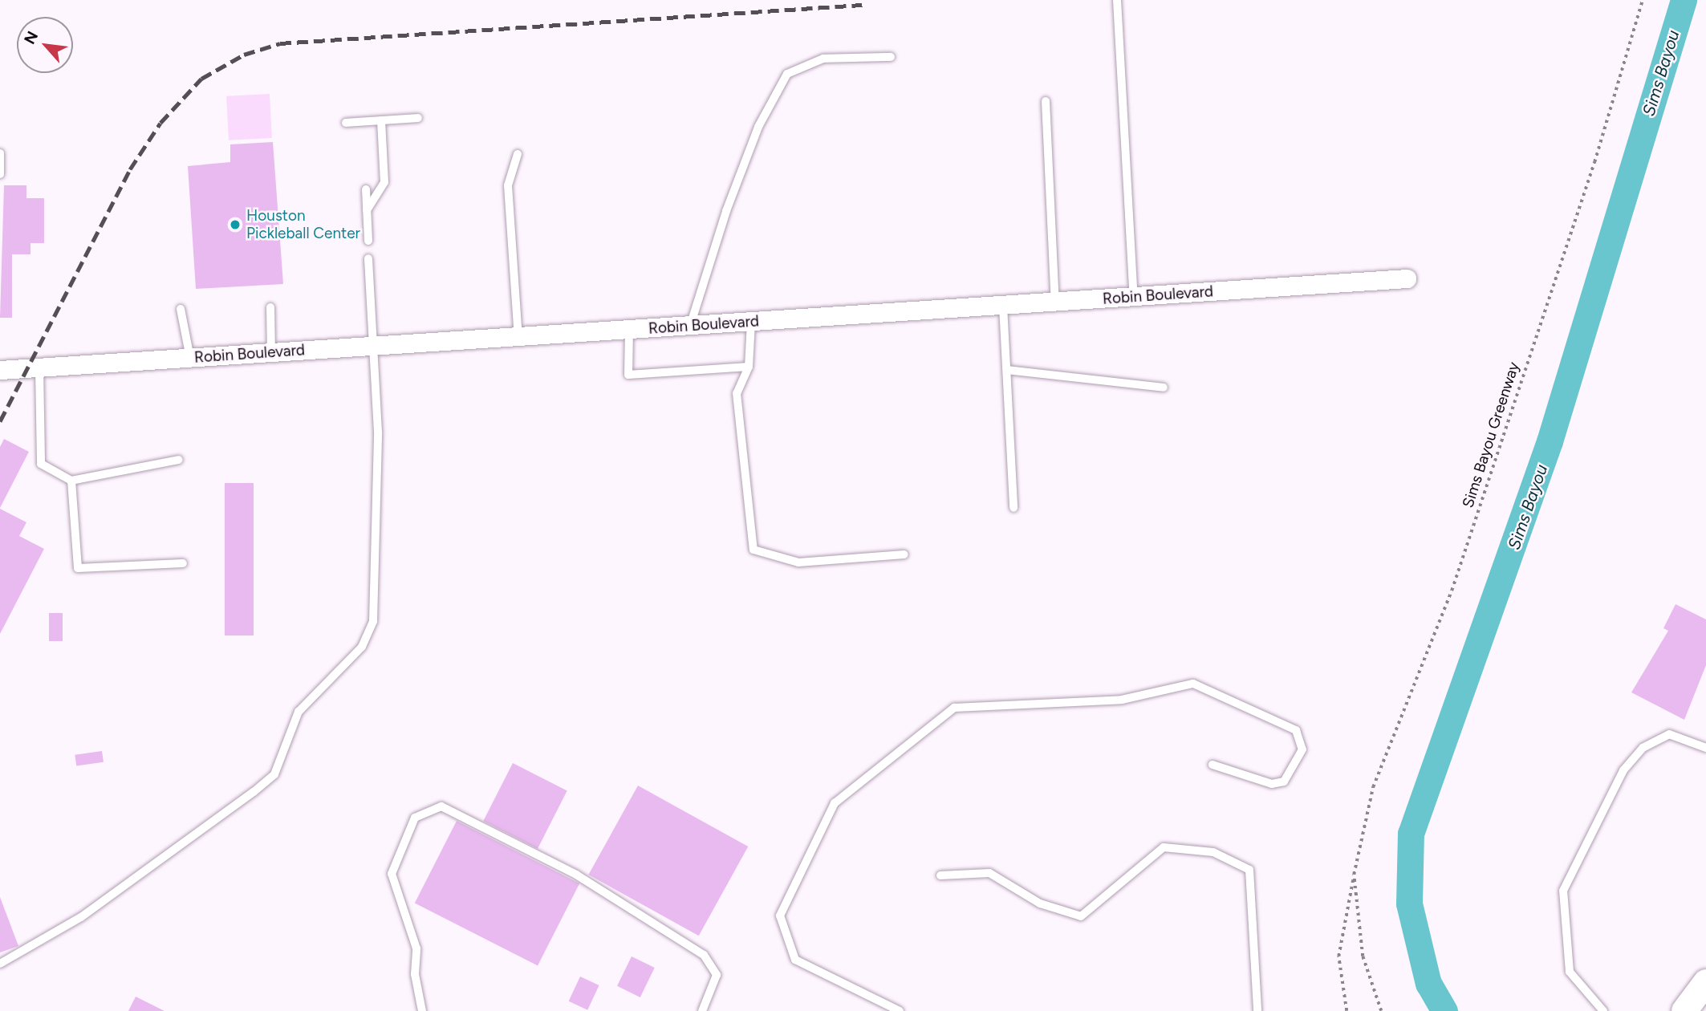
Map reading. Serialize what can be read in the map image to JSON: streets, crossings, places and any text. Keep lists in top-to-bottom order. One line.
{"streets":{"street":["Robin Boulevard"],"path":["Sims Bayou Greenway"]},"water":["Sims Bayou"],"places":["Houston Pickleball Center"],"north":"top left"}
